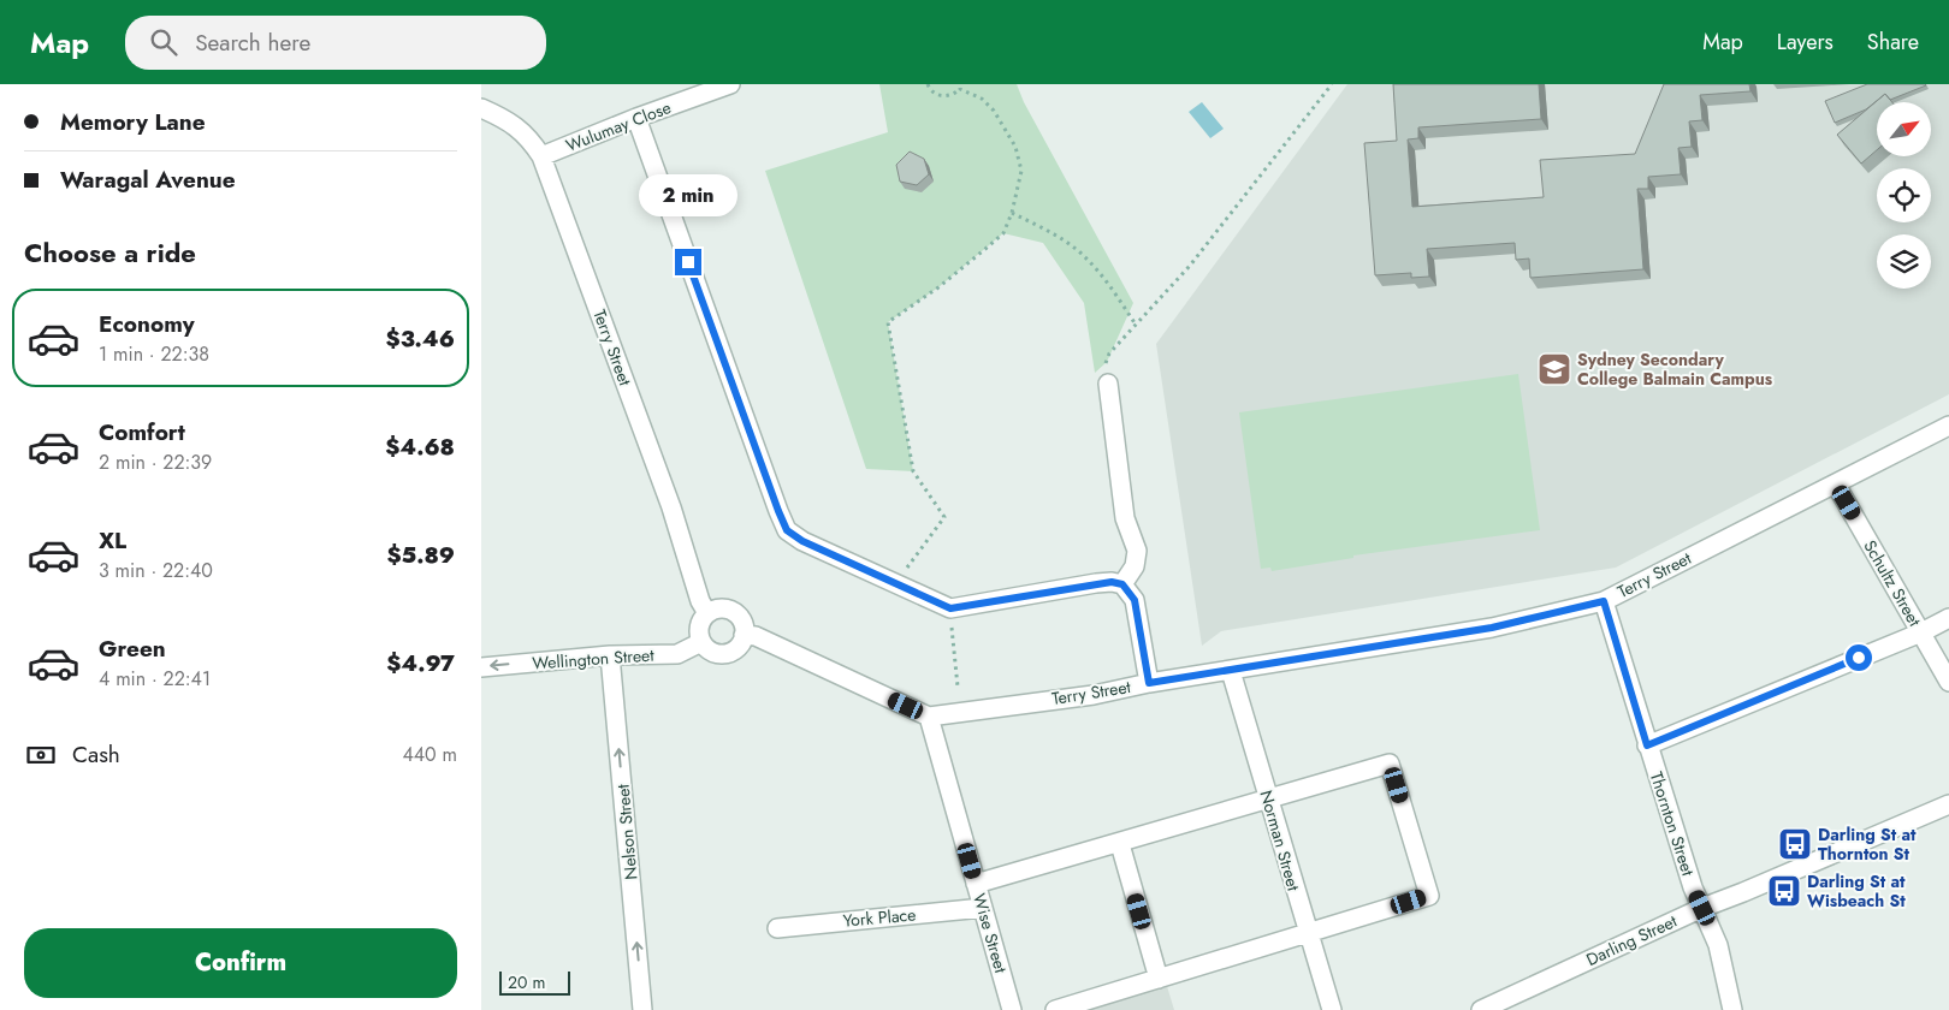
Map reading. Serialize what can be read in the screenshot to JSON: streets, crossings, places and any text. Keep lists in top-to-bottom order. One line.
{"streets":{"street":["Wulumay Close","Terry Street","Schultz Street","Wellington Street","Thornton Street","Nelson Street","Norman Street","York Place","Wise Street","Darling Street"]},"crossings":[["Wulumay Close","Terry Street"],["Terry Street","Schultz Street"],["Terry Street","Wellington Street"],["Terry Street","Thornton Street"],["Terry Street","Norman Street"],["Terry Street","Wise Street"],["Wellington Street","Nelson Street"],["Thornton Street","Darling Street"],["York Place","Wise Street"]],"one_way":["Wellington Street","Nelson Street"],"places":{"school or university":["Sydney Secondary College Balmain Campus"],"bus stop":["Darling St at Thornton St","Darling St at Wisbeach St"]},"scale_bar":"20 m","north":"top right","page":{"header":"Map","search":"Search here","nav":["Map","Layers","Share"],"banner":["Memory Lane","Waragal Avenue"],"bubble":"2 min","heading":"Choose a ride","list":[{"name":"Economy","note":"1 min · 22:38","value":"$3.46"},{"name":"Comfort","note":"2 min · 22:39","value":"$4.68"},{"name":"XL","note":"3 min · 22:40","value":"$5.89"},{"name":"Green","note":"4 min · 22:41","value":"$4.97"}],"pay":["Cash","440 m"],"buttons":"Confirm","scale":"20 m"}}
